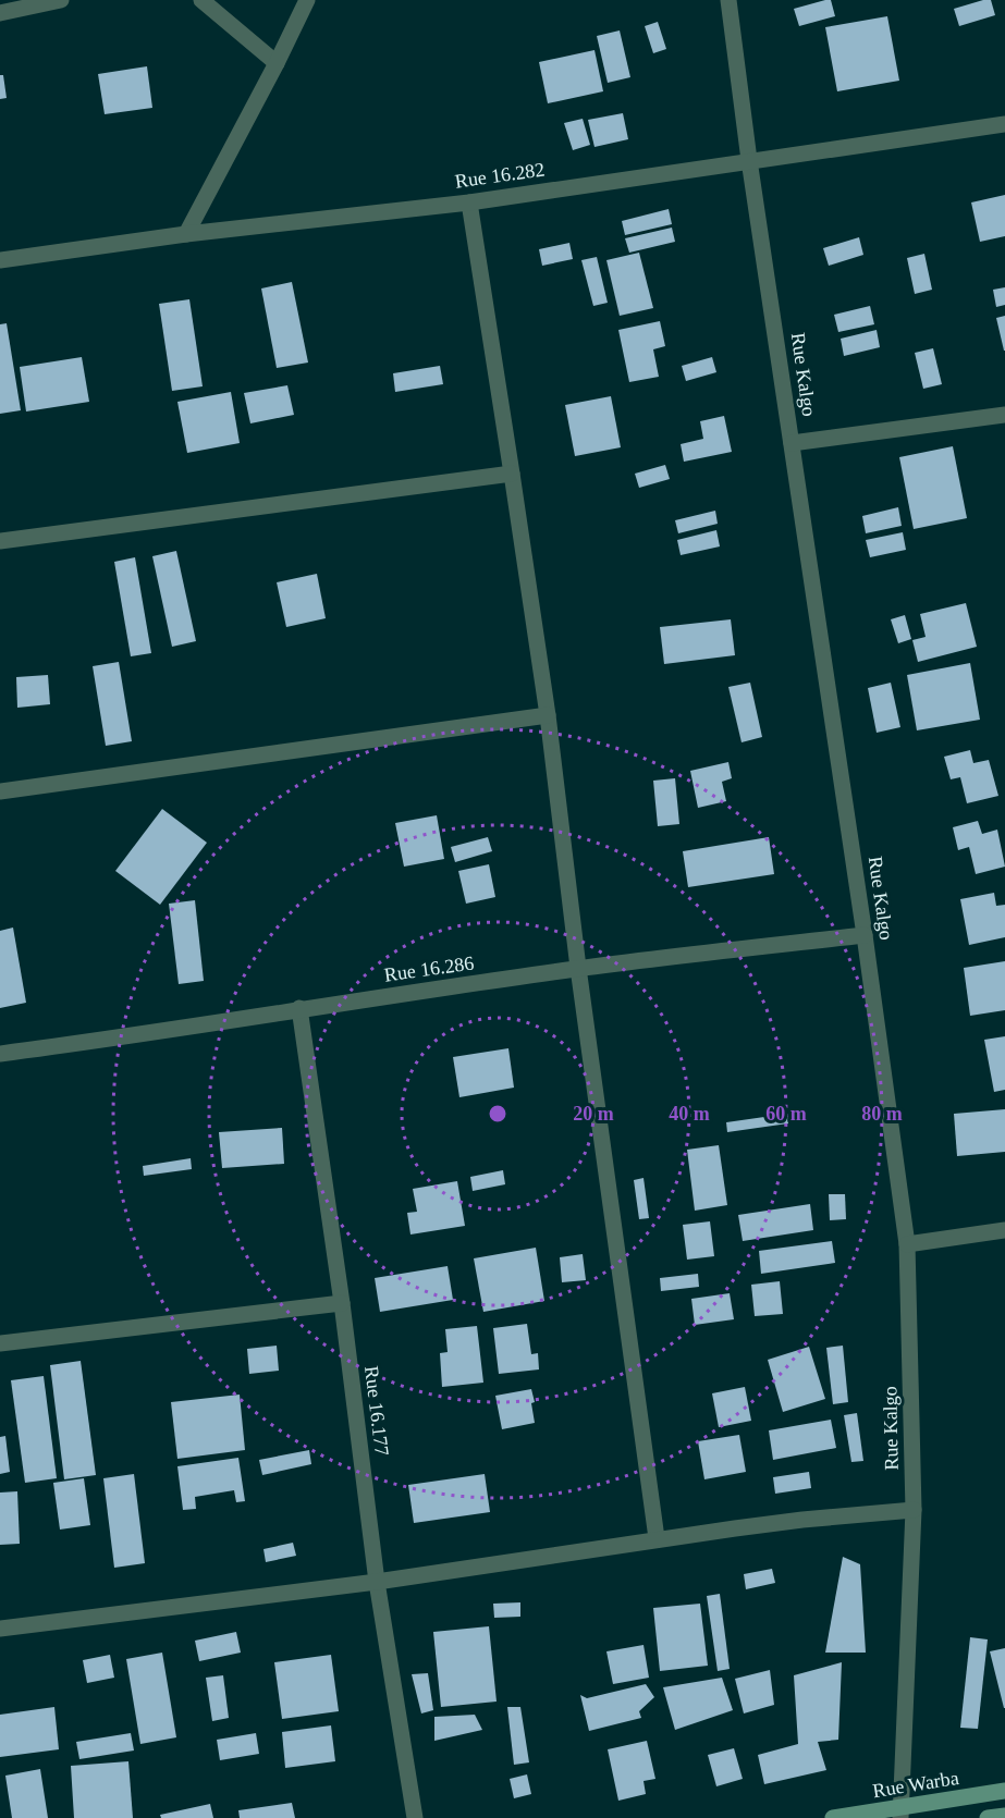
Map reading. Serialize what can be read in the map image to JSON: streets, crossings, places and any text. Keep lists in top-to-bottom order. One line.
{"streets":{"main road":["Rue Warba"],"street":["Rue 16.282","Rue Kalgo","Rue 16.286","Rue 16.177"]},"crossings":[["Rue 16.282","Rue Kalgo"],["Rue Kalgo","Rue 16.286"],["Rue Kalgo","Rue Warba"],["Rue 16.286","Rue 16.177"]],"rings":["20 m","40 m","60 m","80 m"]}
